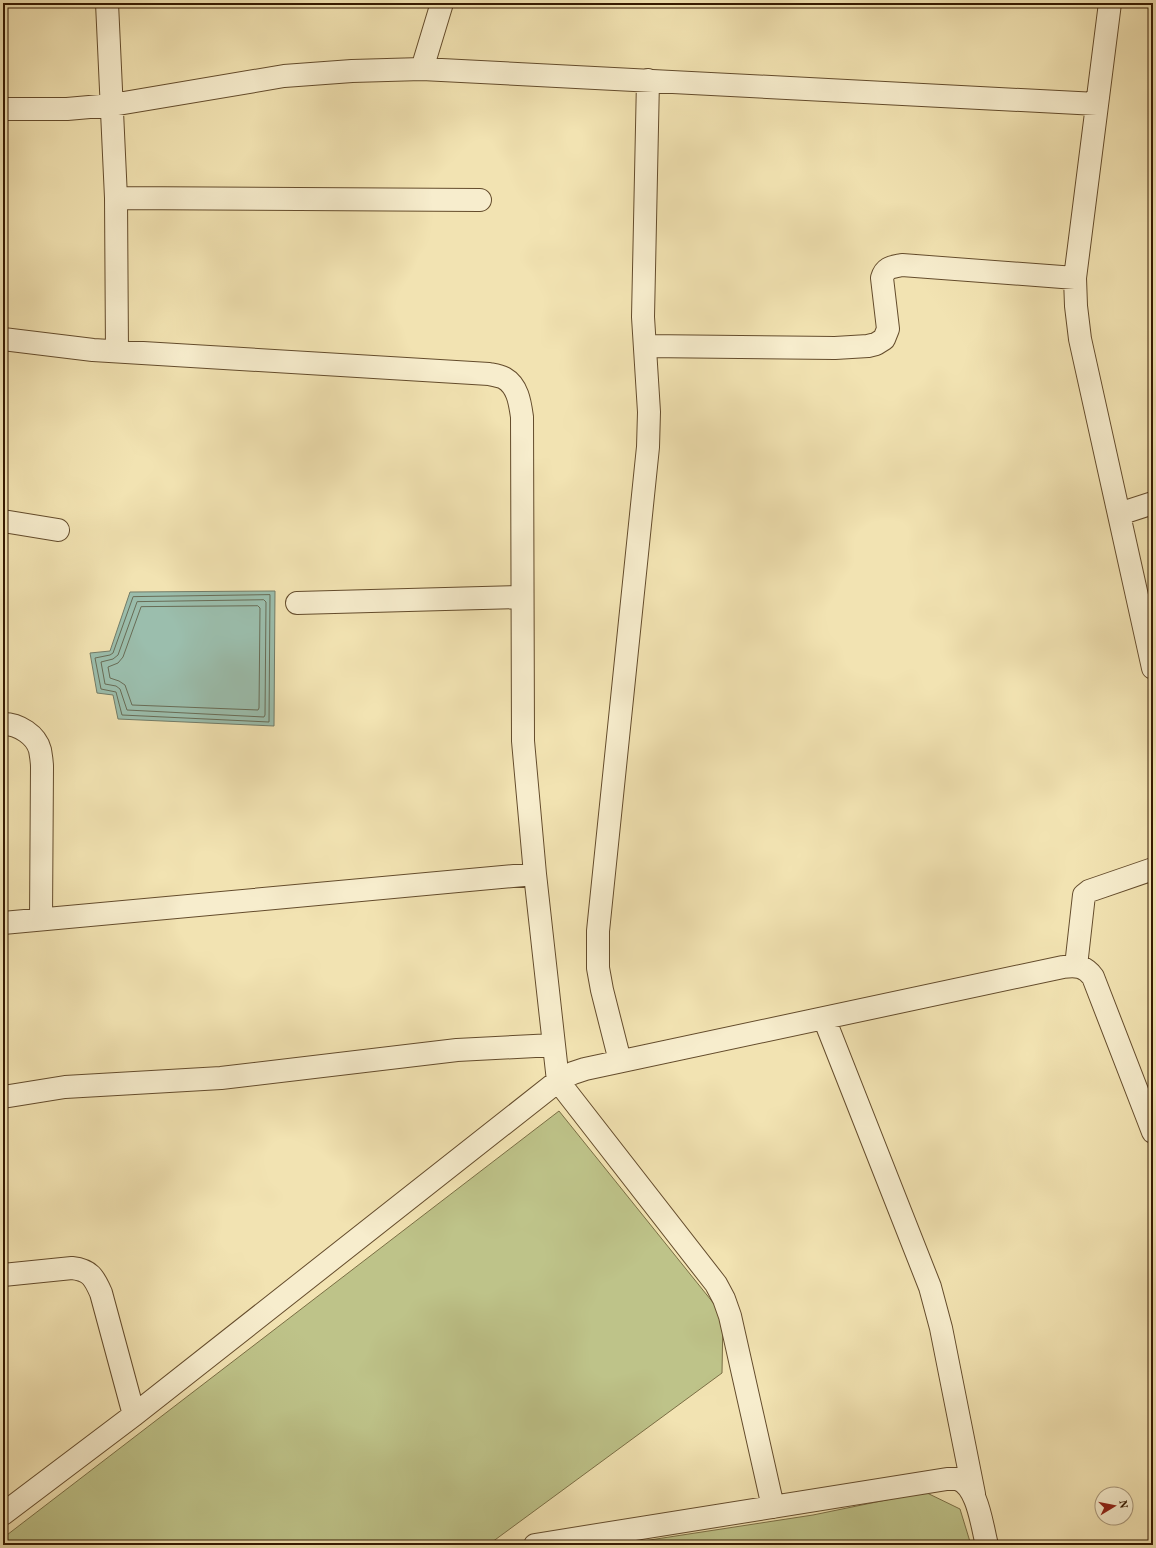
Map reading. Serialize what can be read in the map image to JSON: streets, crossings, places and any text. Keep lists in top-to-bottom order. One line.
{"north":"right"}
